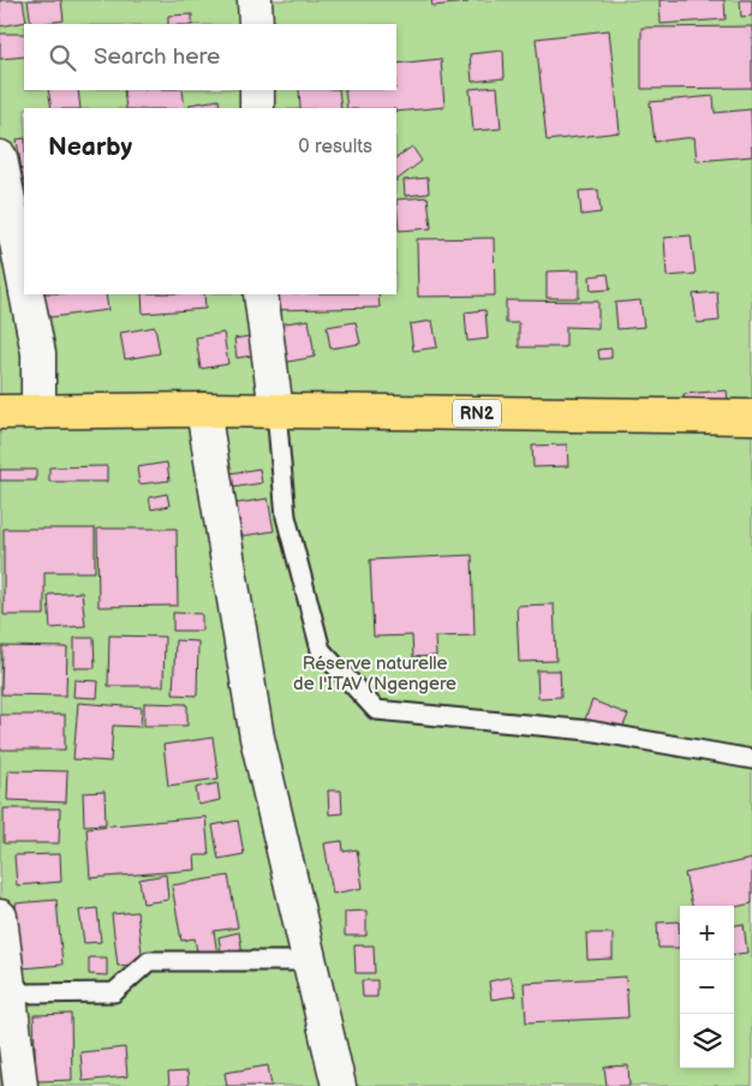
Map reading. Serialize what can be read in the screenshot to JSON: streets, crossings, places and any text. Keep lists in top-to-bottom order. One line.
{"streets":{"highway":["RN2"]},"parks":["Réserve naturelle de l'ITAV (Ngengere"],"page":{"search":"Search here","heading":["Nearby","0 results"],"map_buttons":["+","−"]}}
